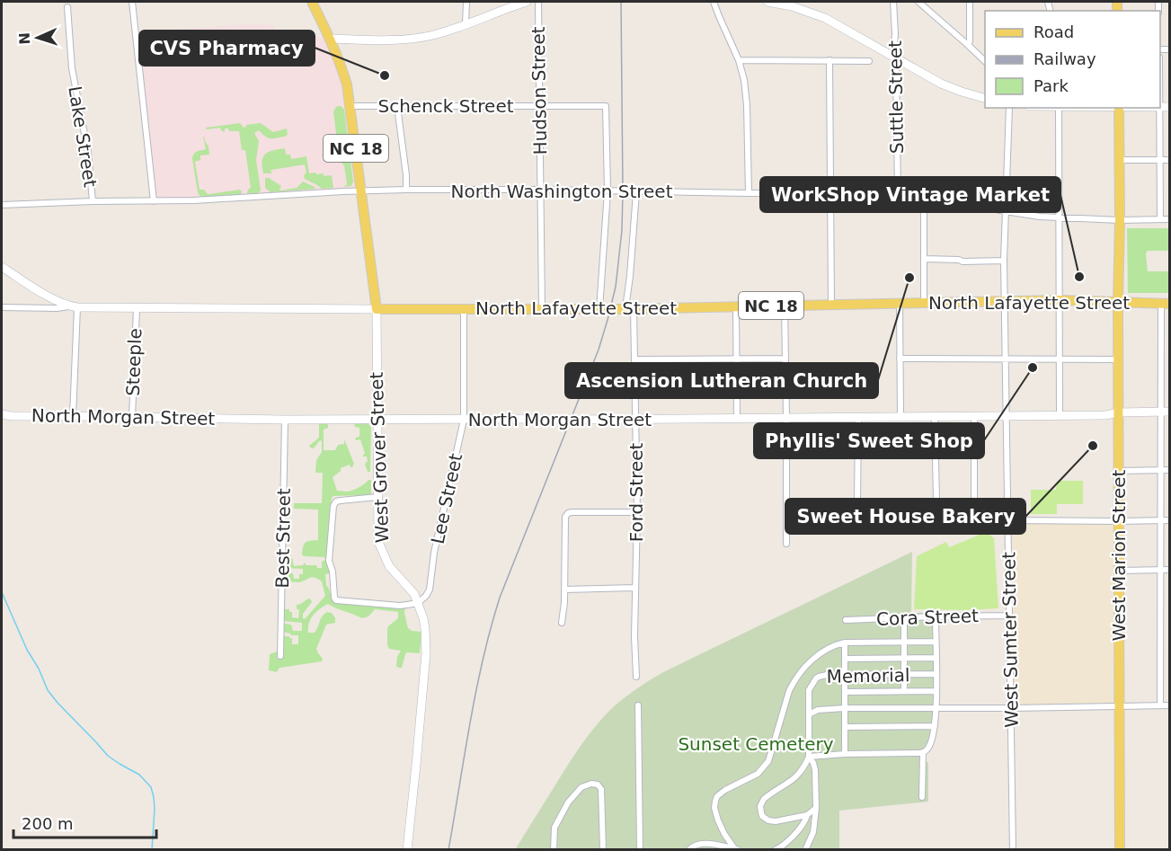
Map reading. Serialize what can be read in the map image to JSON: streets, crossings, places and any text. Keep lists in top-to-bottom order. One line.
{"streets":{"main road":["NC 18","North Lafayette Street","West Marion Street"],"street":["Hudson Street","Suttle Street","Schenck Street","Lake Street","North Washington Street","Steeple","North Morgan Street","West Grover Street","Ford Street","Lee Street","Best Street","Cora Street","West Sumter Street","Memorial"]},"crossings":[["Hudson Street","Schenck Street"],["Hudson Street","North Washington Street"],["Hudson Street","North Lafayette Street"],["Suttle Street","North Washington Street"],["Schenck Street","NC 18"],["Schenck Street","North Washington Street"],["Lake Street","North Washington Street"],["NC 18","North Washington Street"],["NC 18","North Lafayette Street"],["NC 18","West Grover Street"],["North Washington Street","Ford Street"],["North Washington Street","West Marion Street"],["North Washington Street","West Sumter Street"],["North Lafayette Street","Steeple"],["North Lafayette Street","West Grover Street"],["North Lafayette Street","Ford Street"],["North Lafayette Street","Lee Street"],["North Lafayette Street","West Marion Street"],["North Lafayette Street","West Sumter Street"],["Steeple","North Morgan Street"],["North Morgan Street","West Grover Street"],["North Morgan Street","Ford Street"],["North Morgan Street","Lee Street"],["North Morgan Street","Best Street"],["North Morgan Street","West Marion Street"],["North Morgan Street","West Sumter Street"],["West Grover Street","Lee Street"],["Cora Street","West Sumter Street"]],"parks":["Sunset Cemetery"],"places":["CVS Pharmacy","WorkShop Vintage Market","Ascension Lutheran Church","Phyllis' Sweet Shop","Sweet House Bakery"],"legend":["Road","Railway","Park"],"scale_bar":"200 m","north":"left"}
